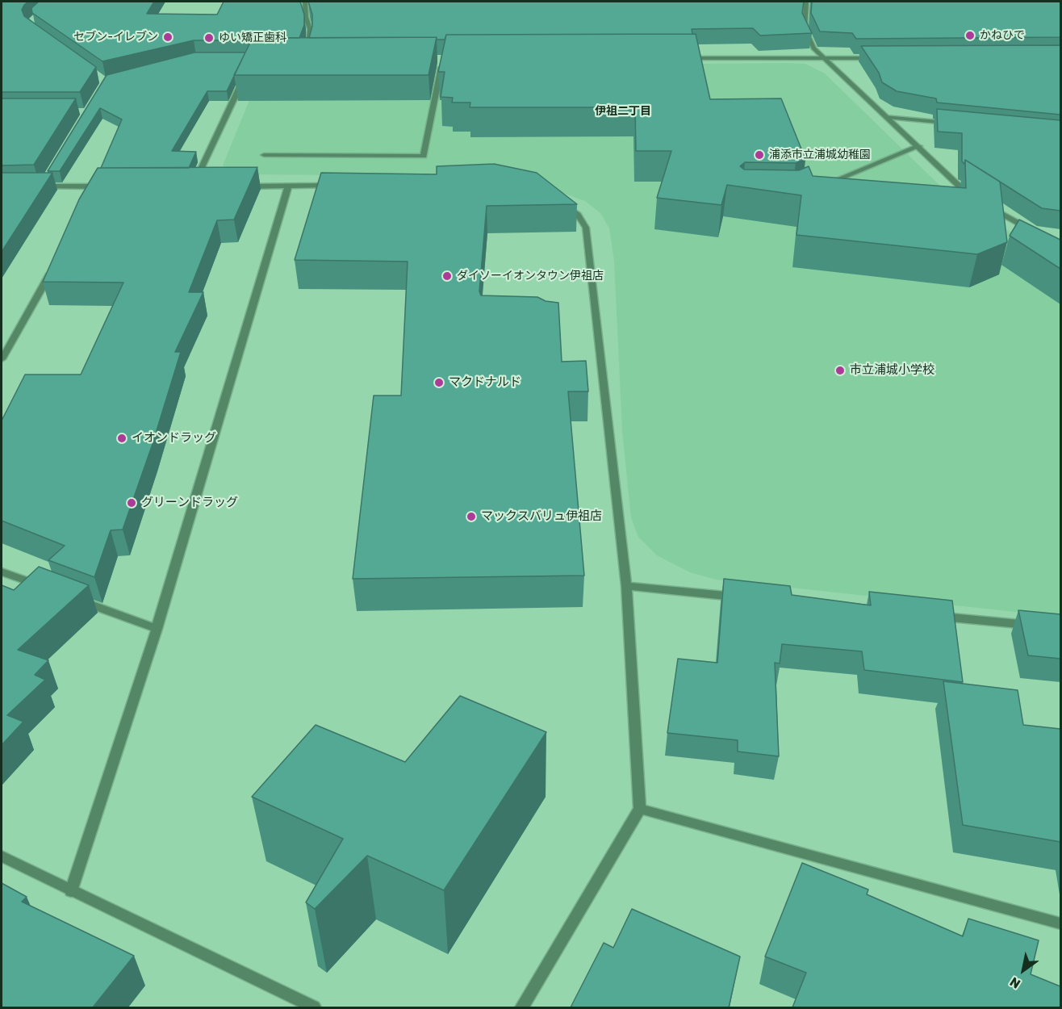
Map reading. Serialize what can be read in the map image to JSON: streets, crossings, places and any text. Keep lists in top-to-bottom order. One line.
{"districts":["伊祖二丁目"],"places":["かねひで","セブン-イレブン","ゆい矯正歯科","浦添市立浦城幼稚園","ダイソーイオンタウン伊祖店","市立浦城小学校","マクドナルド","イオンドラッグ","グリーンドラッグ","マックスバリュ伊祖店"],"north":"bottom left"}
